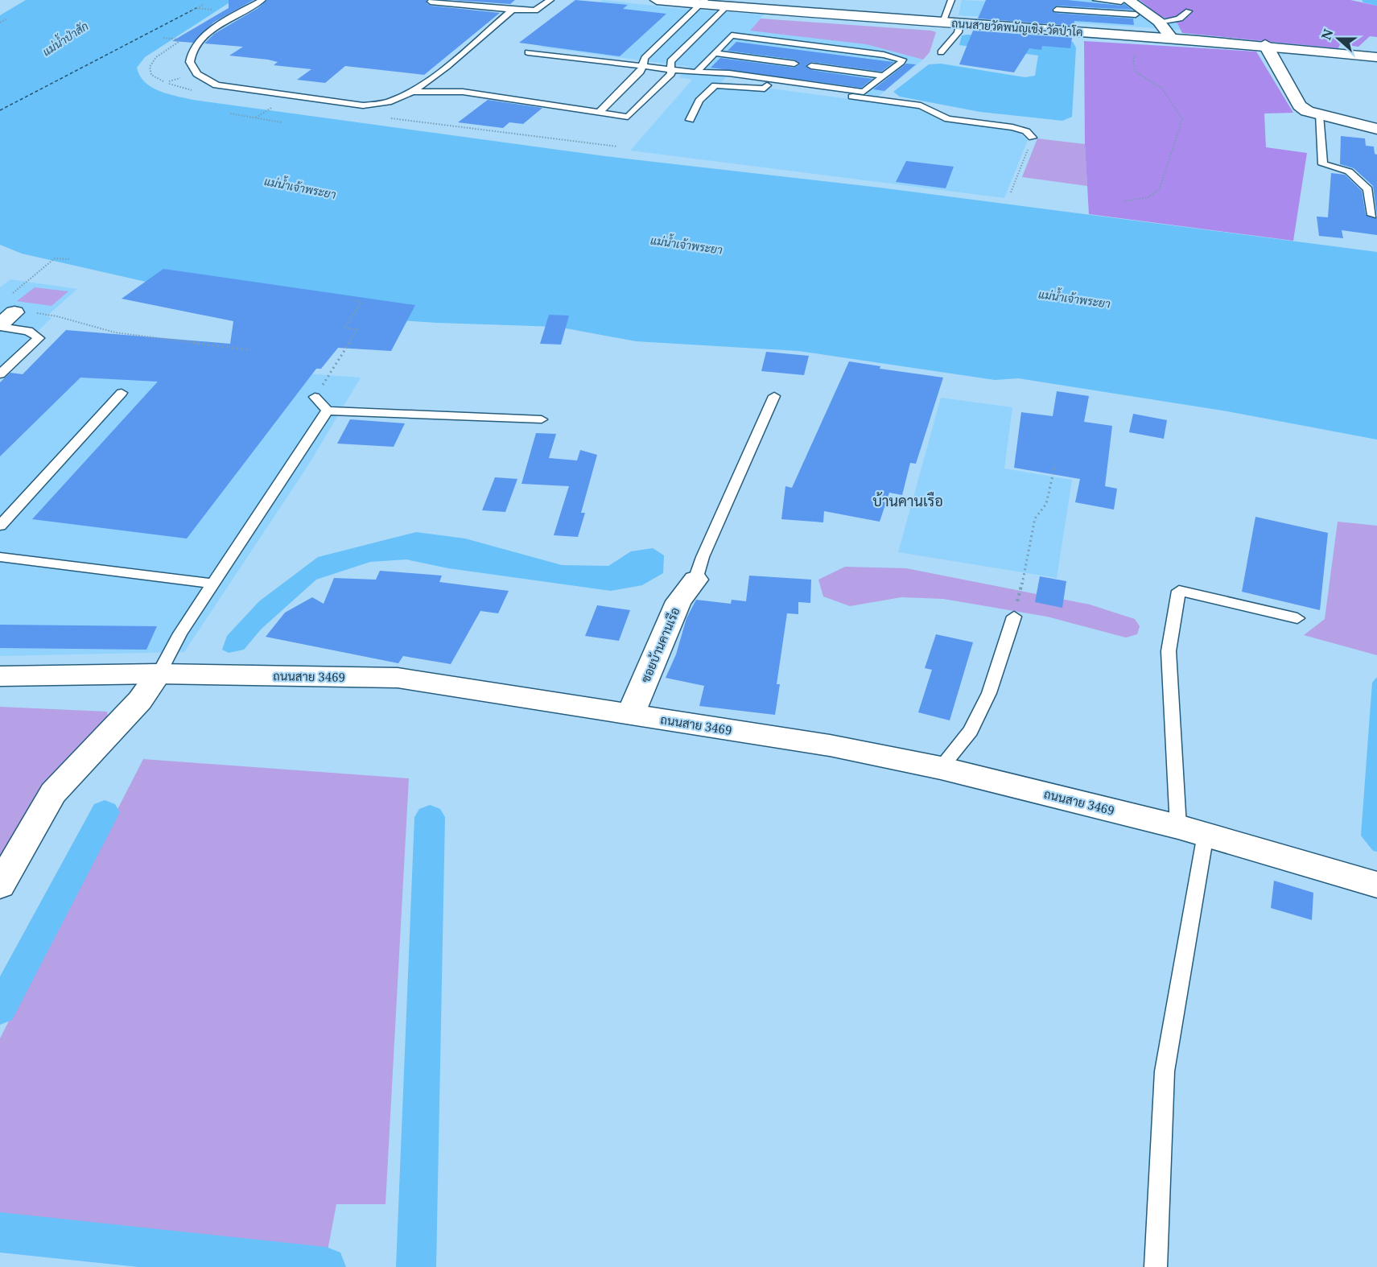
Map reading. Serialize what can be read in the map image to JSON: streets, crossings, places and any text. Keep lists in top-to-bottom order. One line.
{"streets":{"street":["ถนนสายวัดพนัญเชิง-วัดป่าโค","ซอยบ้านคานเรือ","ถนนสาย 3469"]},"crossings":[["ซอยบ้านคานเรือ","ถนนสาย 3469"]],"districts":["บ้านคานเรือ"],"water":["แม่น้ำป่าสัก","แม่น้ำเจ้าพระยา"],"north":"left"}
